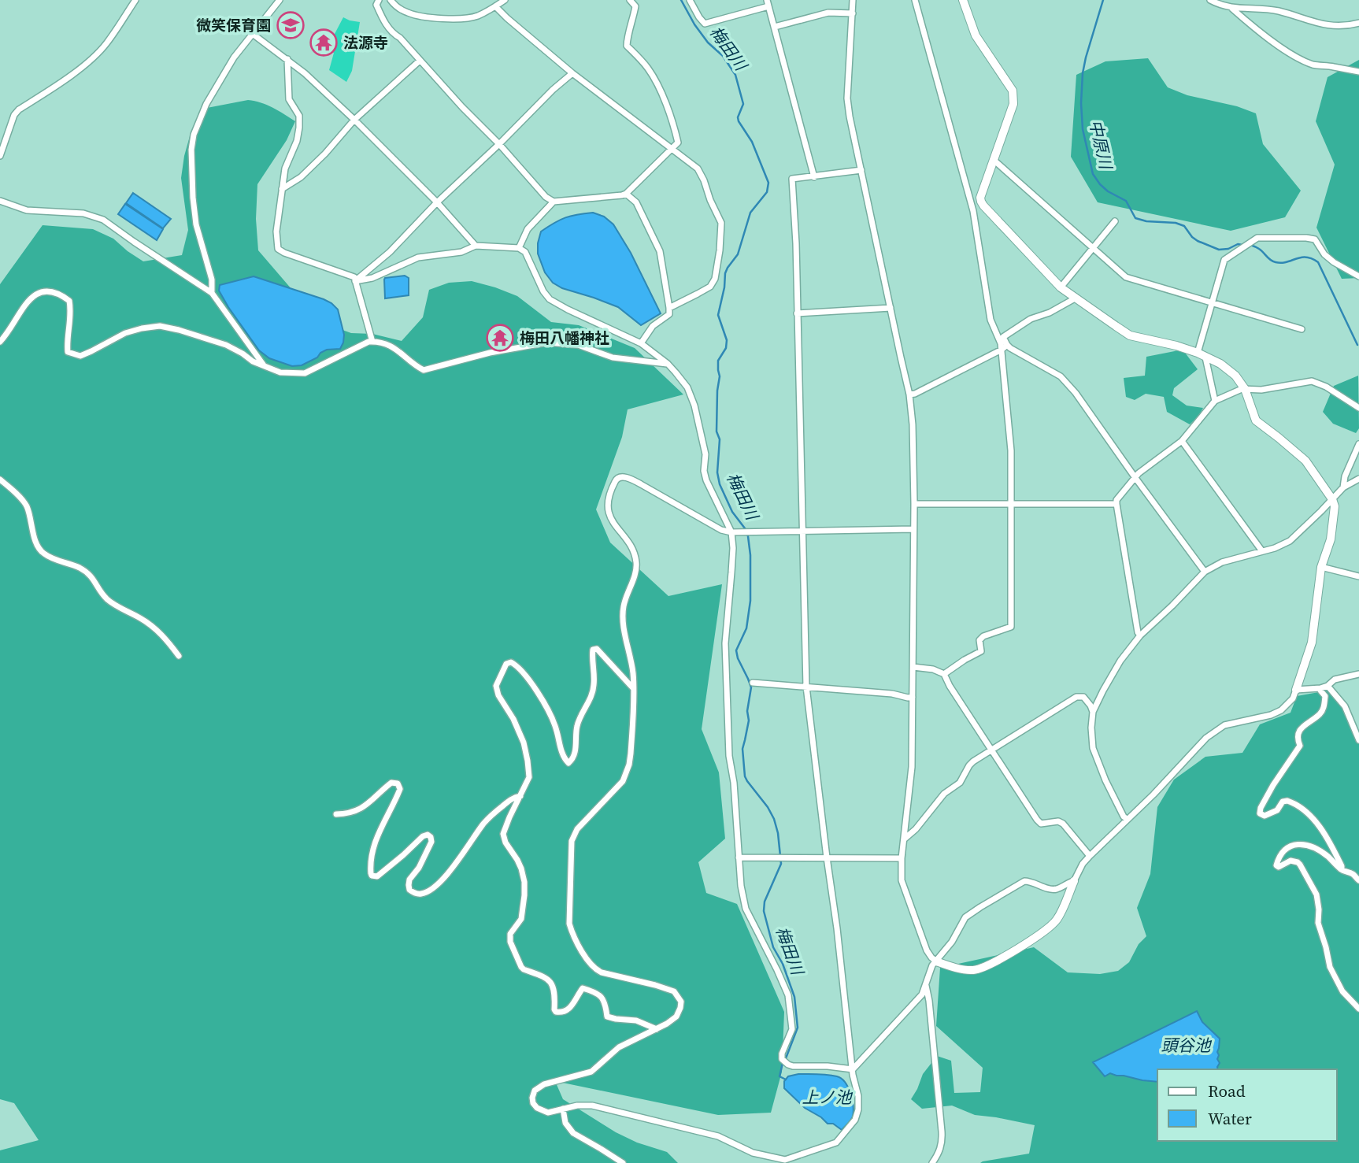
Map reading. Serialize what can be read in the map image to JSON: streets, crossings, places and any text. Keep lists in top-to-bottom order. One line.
{"water":["梅田川","中原川","頭谷池","上ノ池"],"places":{"school or university":["微笑保育園"],"temple":["法源寺","梅田八幡神社"]},"legend":["Road","Water"]}
